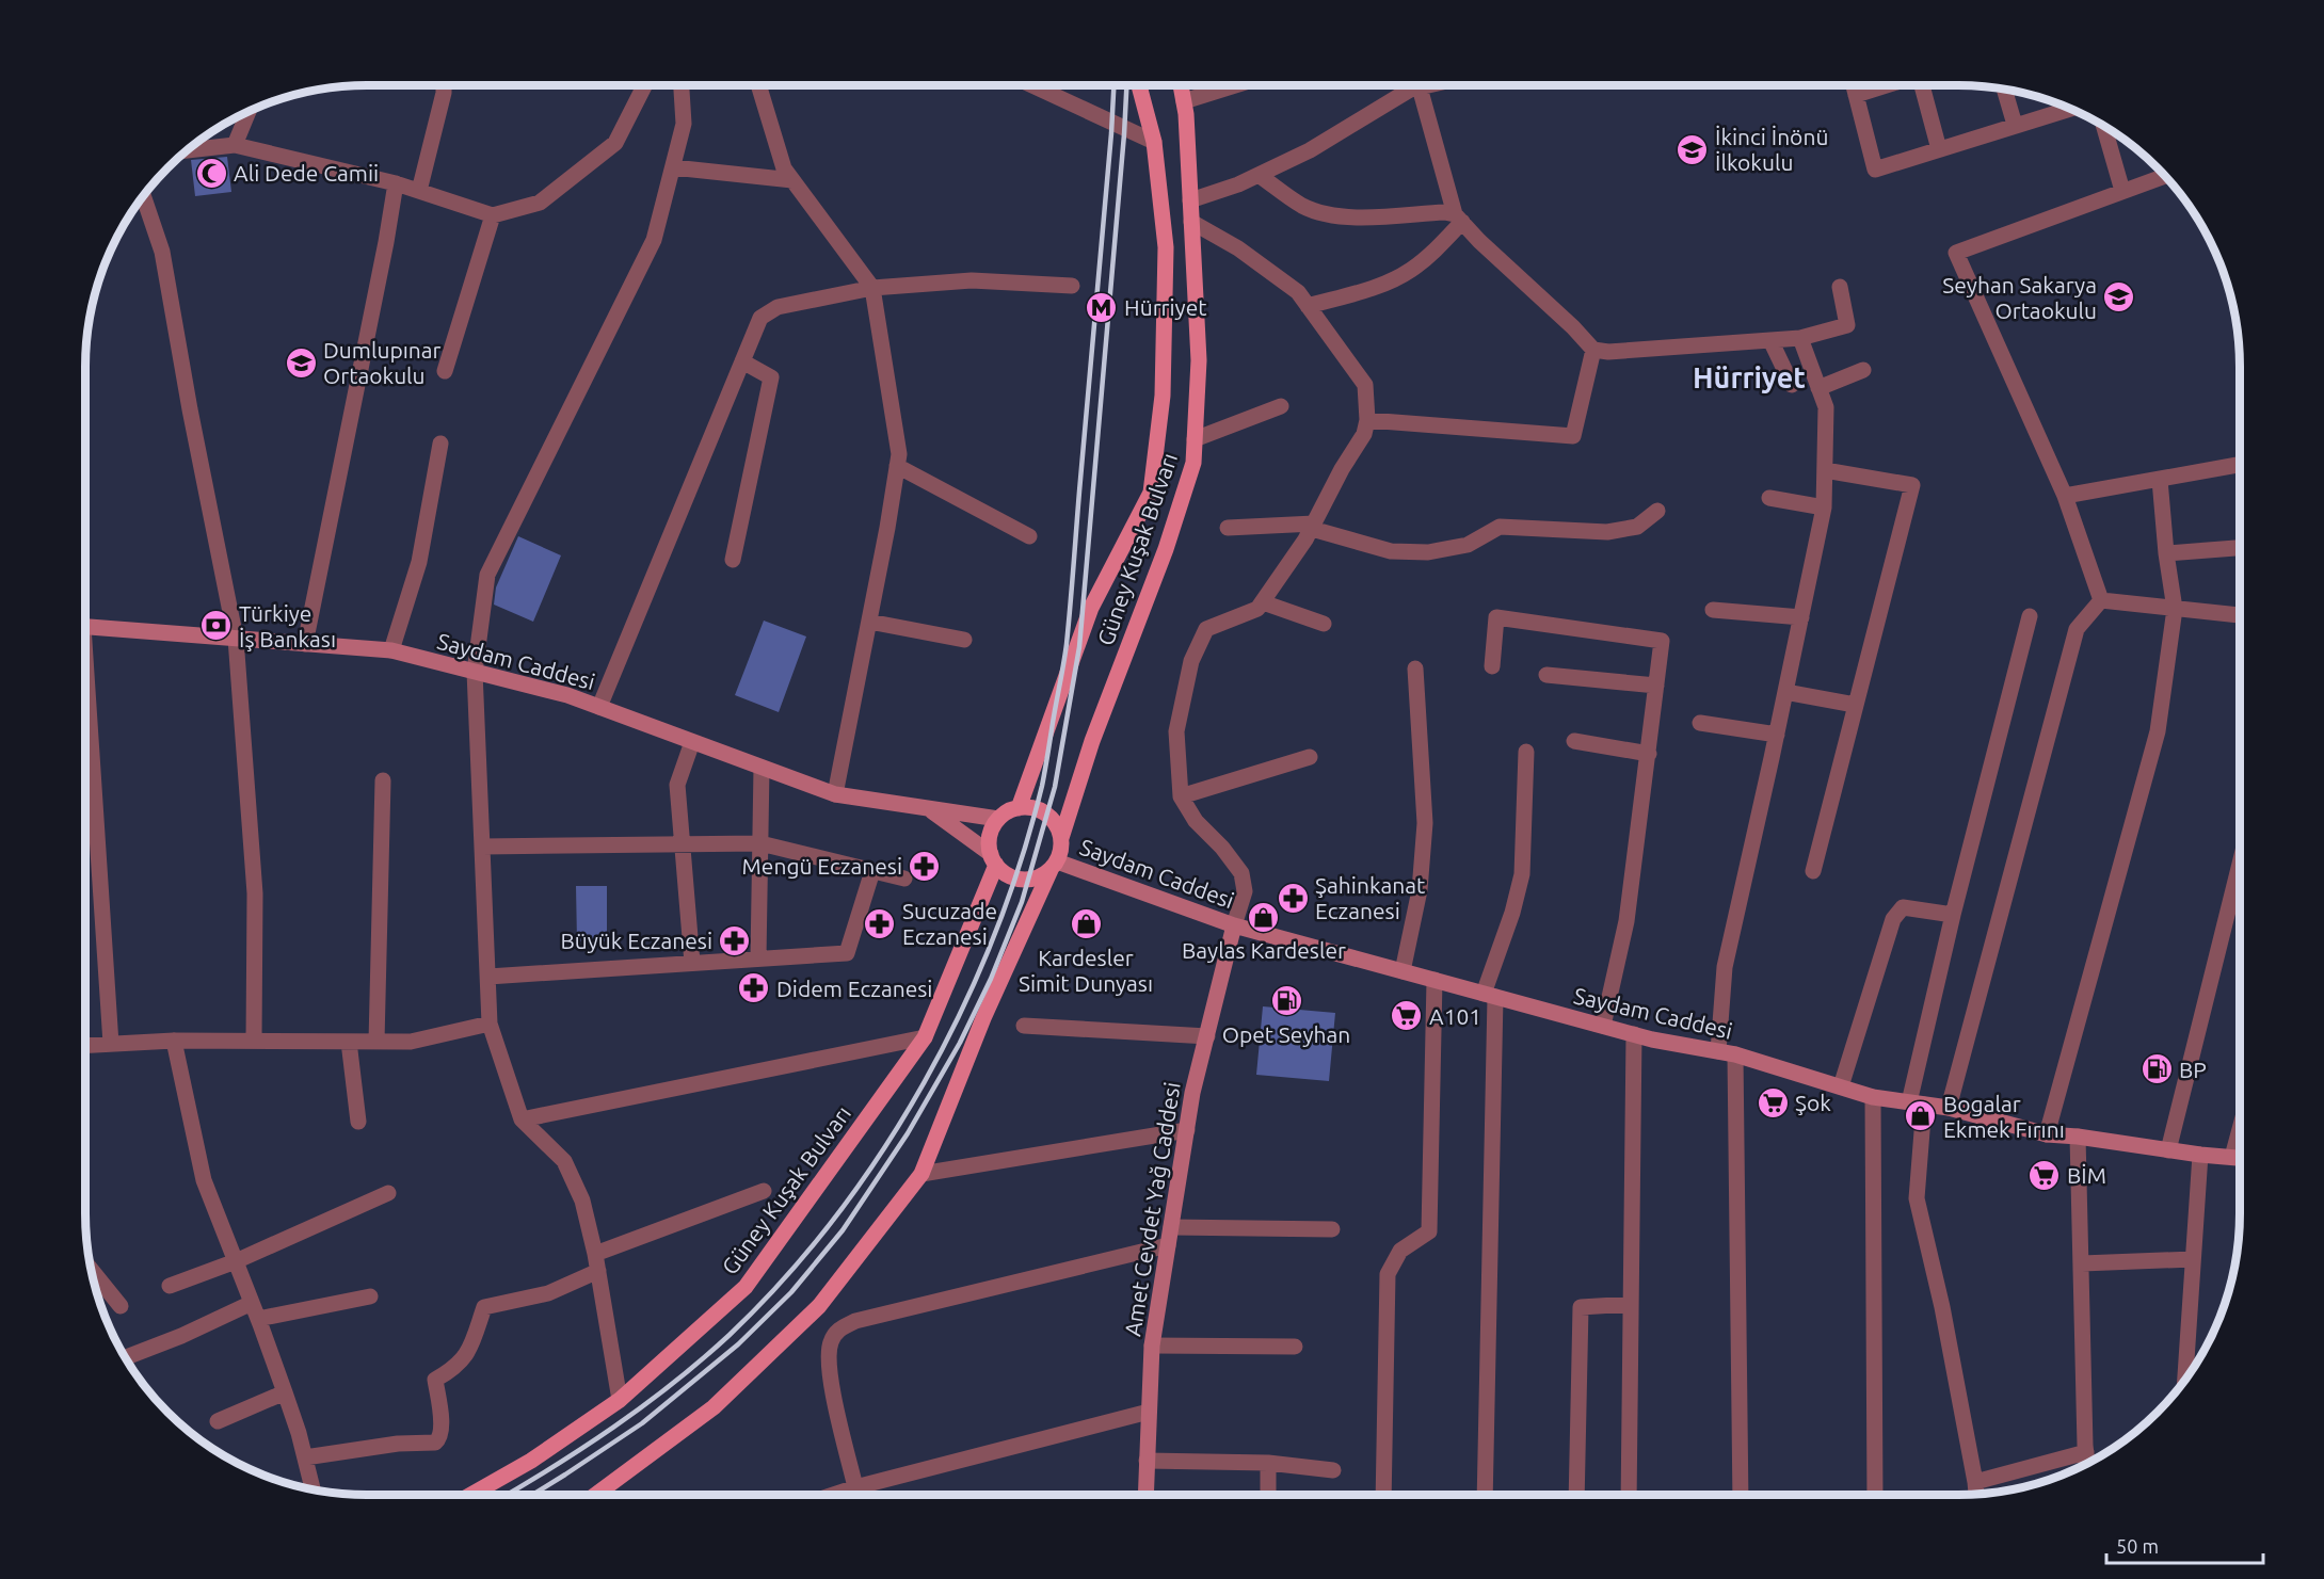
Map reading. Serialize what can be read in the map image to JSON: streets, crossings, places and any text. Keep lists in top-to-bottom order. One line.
{"streets":{"main road":["Güney Kuşak Bulvarı","Saydam Caddesi","Amet Cevdet Yağ Caddesi"]},"crossings":[["Güney Kuşak Bulvarı","Saydam Caddesi"],["Saydam Caddesi","Amet Cevdet Yağ Caddesi"]],"districts":["Hürriyet"],"places":{"school or university":["İkinci İnönü İlkokulu","Seyhan Sakarya Ortaokulu","Dumlupınar Ortaokulu"],"mosque":["Ali Dede Camii"],"metro station":["Hürriyet"],"bank":["Türkiye İş Bankası"],"pharmacy":["Mengü Eczanesi","Şahinkanat Eczanesi","Sucuzade Eczanesi","Büyük Eczanesi","Didem Eczanesi"],"shop":["Baylas Kardesler","Kardesler Simit Dunyası","Bogalar Ekmek Fırını"],"fuel station":["Opet Seyhan","BP"],"supermarket":["A101","Şok","BİM"]},"scale_bar":"50 m"}
